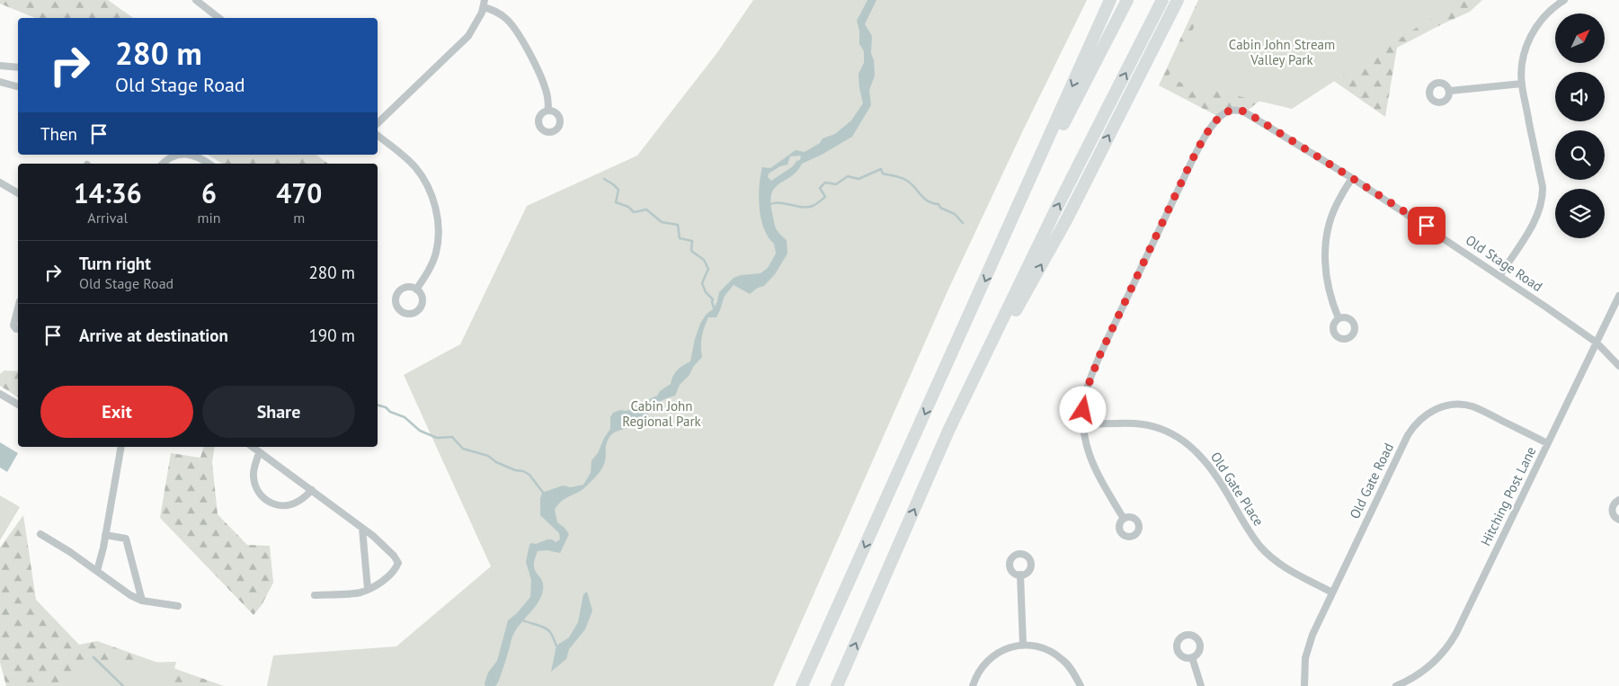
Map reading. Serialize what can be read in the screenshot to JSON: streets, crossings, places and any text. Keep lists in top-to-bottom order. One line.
{"streets":{"street":["Old Stage Road","Old Gate Road","Old Gate Place","Hitching Post Lane"]},"crossings":[["Old Stage Road","Old Gate Place"],["Old Stage Road","Hitching Post Lane"],["Old Gate Road","Old Gate Place"],["Old Gate Road","Hitching Post Lane"]],"parks":["Cabin John Stream Valley Park","Cabin John Regional Park"],"north":"top right","page":{"turn":["280 m","Old Stage Road"],"then":"Then","eta":["14:36","Arrival","6","min","470","m"],"list":[{"name":"Turn right","note":"Old Stage Road","value":"280 m"},{"name":"Arrive at destination","value":"190 m"}],"buttons":["Exit","Share"]}}
